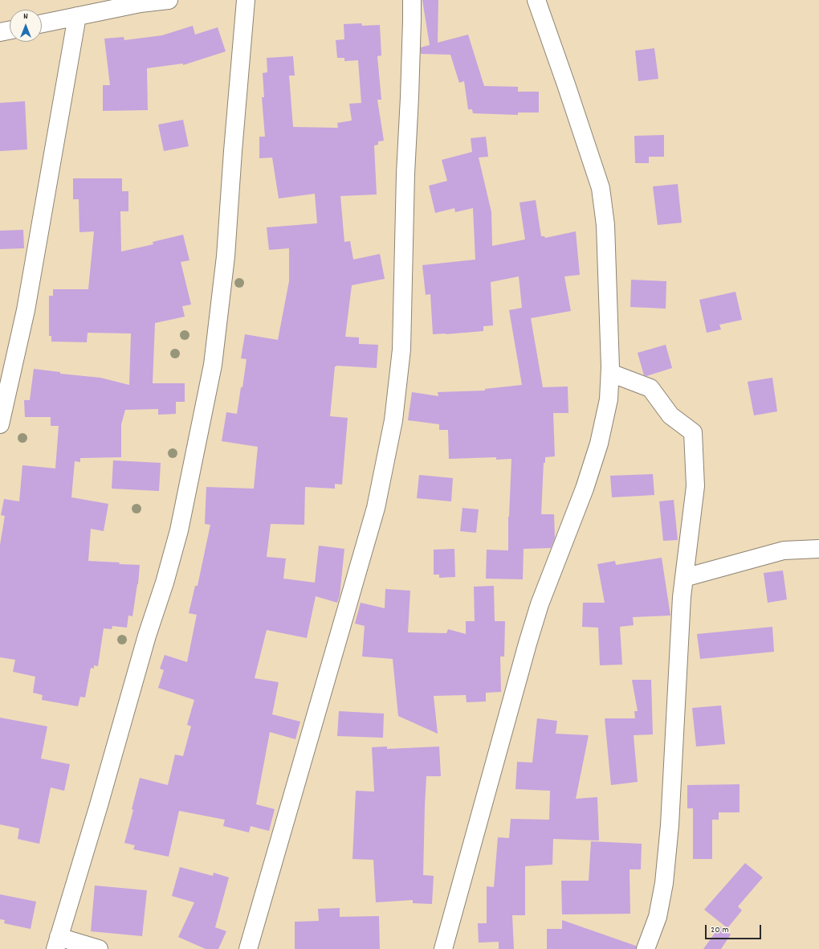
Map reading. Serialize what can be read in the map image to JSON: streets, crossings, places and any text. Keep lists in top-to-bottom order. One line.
{"scale_bar":"20 m","north":"top"}
